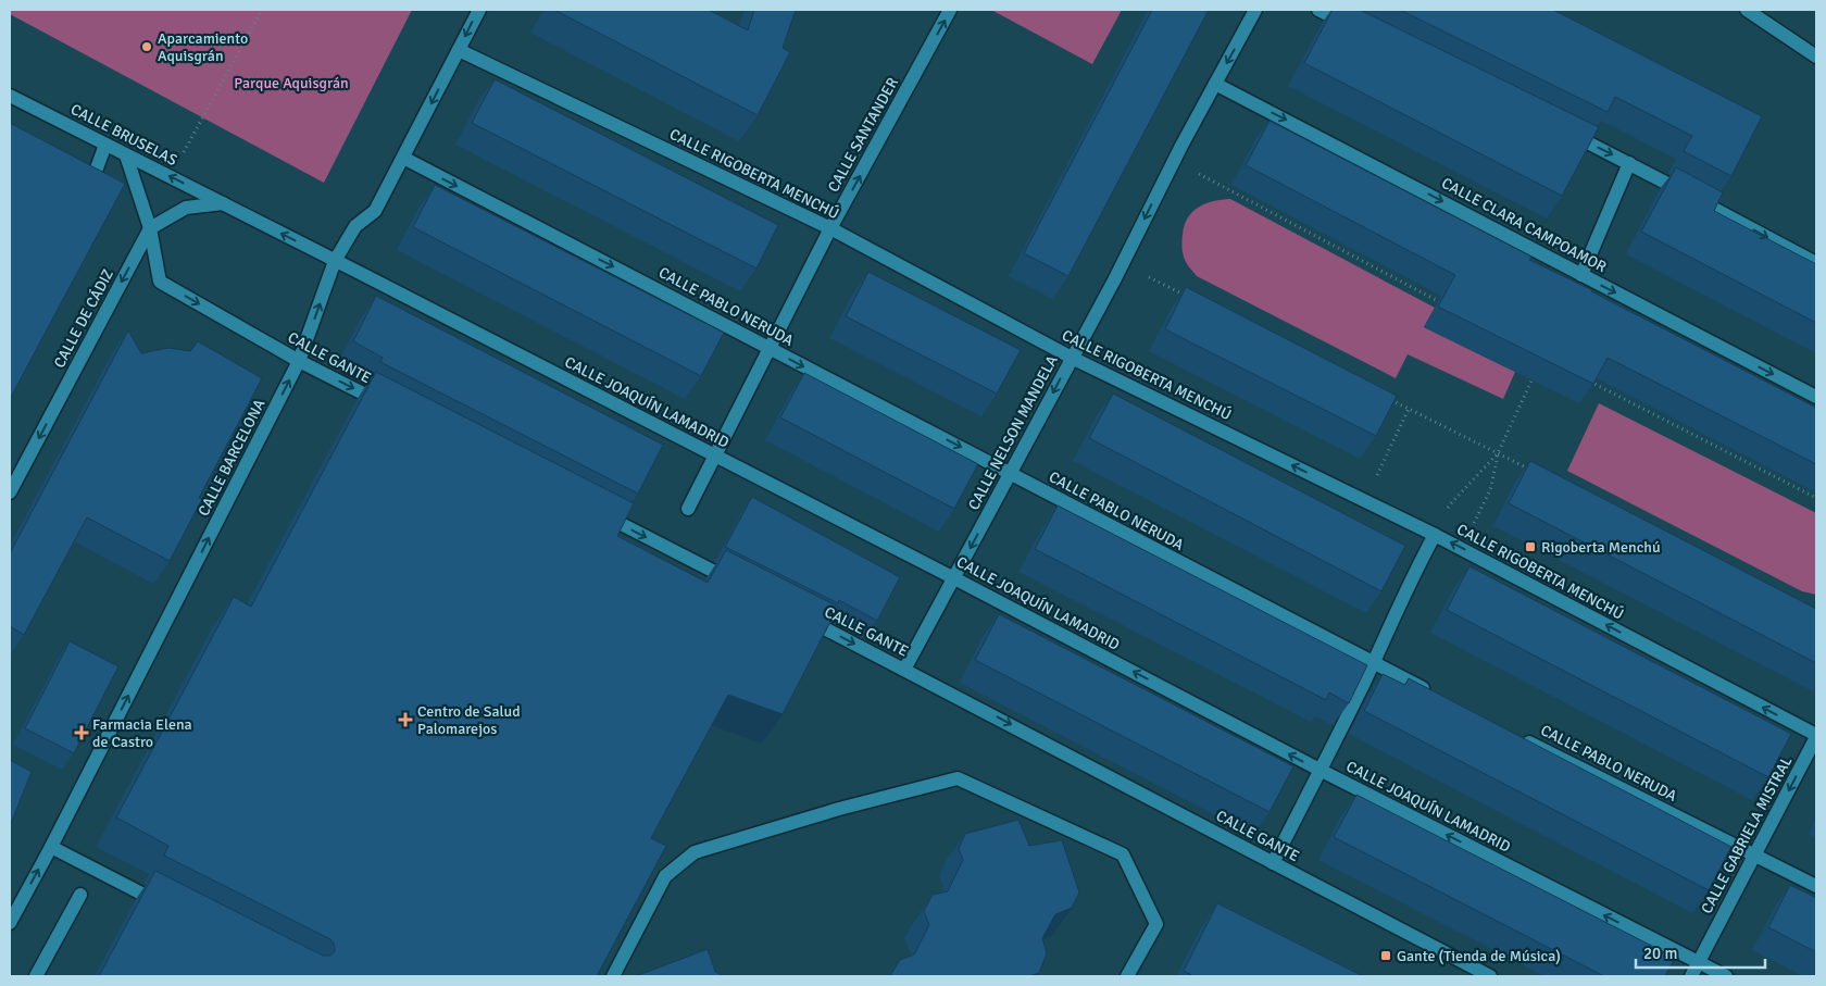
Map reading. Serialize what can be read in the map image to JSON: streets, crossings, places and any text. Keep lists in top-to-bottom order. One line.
{"streets":{"street":["CALLE BRUSELAS","CALLE SANTANDER","CALLE RIGOBERTA MENCHÚ","CALLE CLARA CAMPOAMOR","CALLE PABLO NERUDA","CALLE DE CÁDIZ","CALLE GANTE","CALLE JOAQUÍN LAMADRID","CALLE NELSON MANDELA","CALLE BARCELONA","CALLE GABRIELA MISTRAL"]},"crossings":[["CALLE BRUSELAS","CALLE JOAQUÍN LAMADRID"],["CALLE BRUSELAS","CALLE BARCELONA"],["CALLE SANTANDER","CALLE RIGOBERTA MENCHÚ"],["CALLE SANTANDER","CALLE PABLO NERUDA"],["CALLE SANTANDER","CALLE JOAQUÍN LAMADRID"],["CALLE RIGOBERTA MENCHÚ","CALLE NELSON MANDELA"],["CALLE RIGOBERTA MENCHÚ","CALLE BARCELONA"],["CALLE RIGOBERTA MENCHÚ","CALLE GABRIELA MISTRAL"],["CALLE CLARA CAMPOAMOR","CALLE NELSON MANDELA"],["CALLE PABLO NERUDA","CALLE NELSON MANDELA"],["CALLE PABLO NERUDA","CALLE BARCELONA"],["CALLE PABLO NERUDA","CALLE GABRIELA MISTRAL"],["CALLE DE CÁDIZ","CALLE GANTE"],["CALLE GANTE","CALLE NELSON MANDELA"],["CALLE GANTE","CALLE BARCELONA"],["CALLE JOAQUÍN LAMADRID","CALLE NELSON MANDELA"],["CALLE JOAQUÍN LAMADRID","CALLE BARCELONA"],["CALLE JOAQUÍN LAMADRID","CALLE GABRIELA MISTRAL"]],"one_way":["CALLE BRUSELAS","CALLE SANTANDER","CALLE RIGOBERTA MENCHÚ","CALLE PABLO NERUDA","CALLE DE CÁDIZ","CALLE GANTE","CALLE JOAQUÍN LAMADRID","CALLE NELSON MANDELA","CALLE GABRIELA MISTRAL"],"parks":["Parque Aquisgrán"],"places":{"other":["Aparcamiento Aquisgrán"],"transit":["Rigoberta Menchú","Gante (Tienda de Música)"],"health":["Centro de Salud Palomarejos","Farmacia Elena de Castro"]},"scale_bar":"20 m"}
